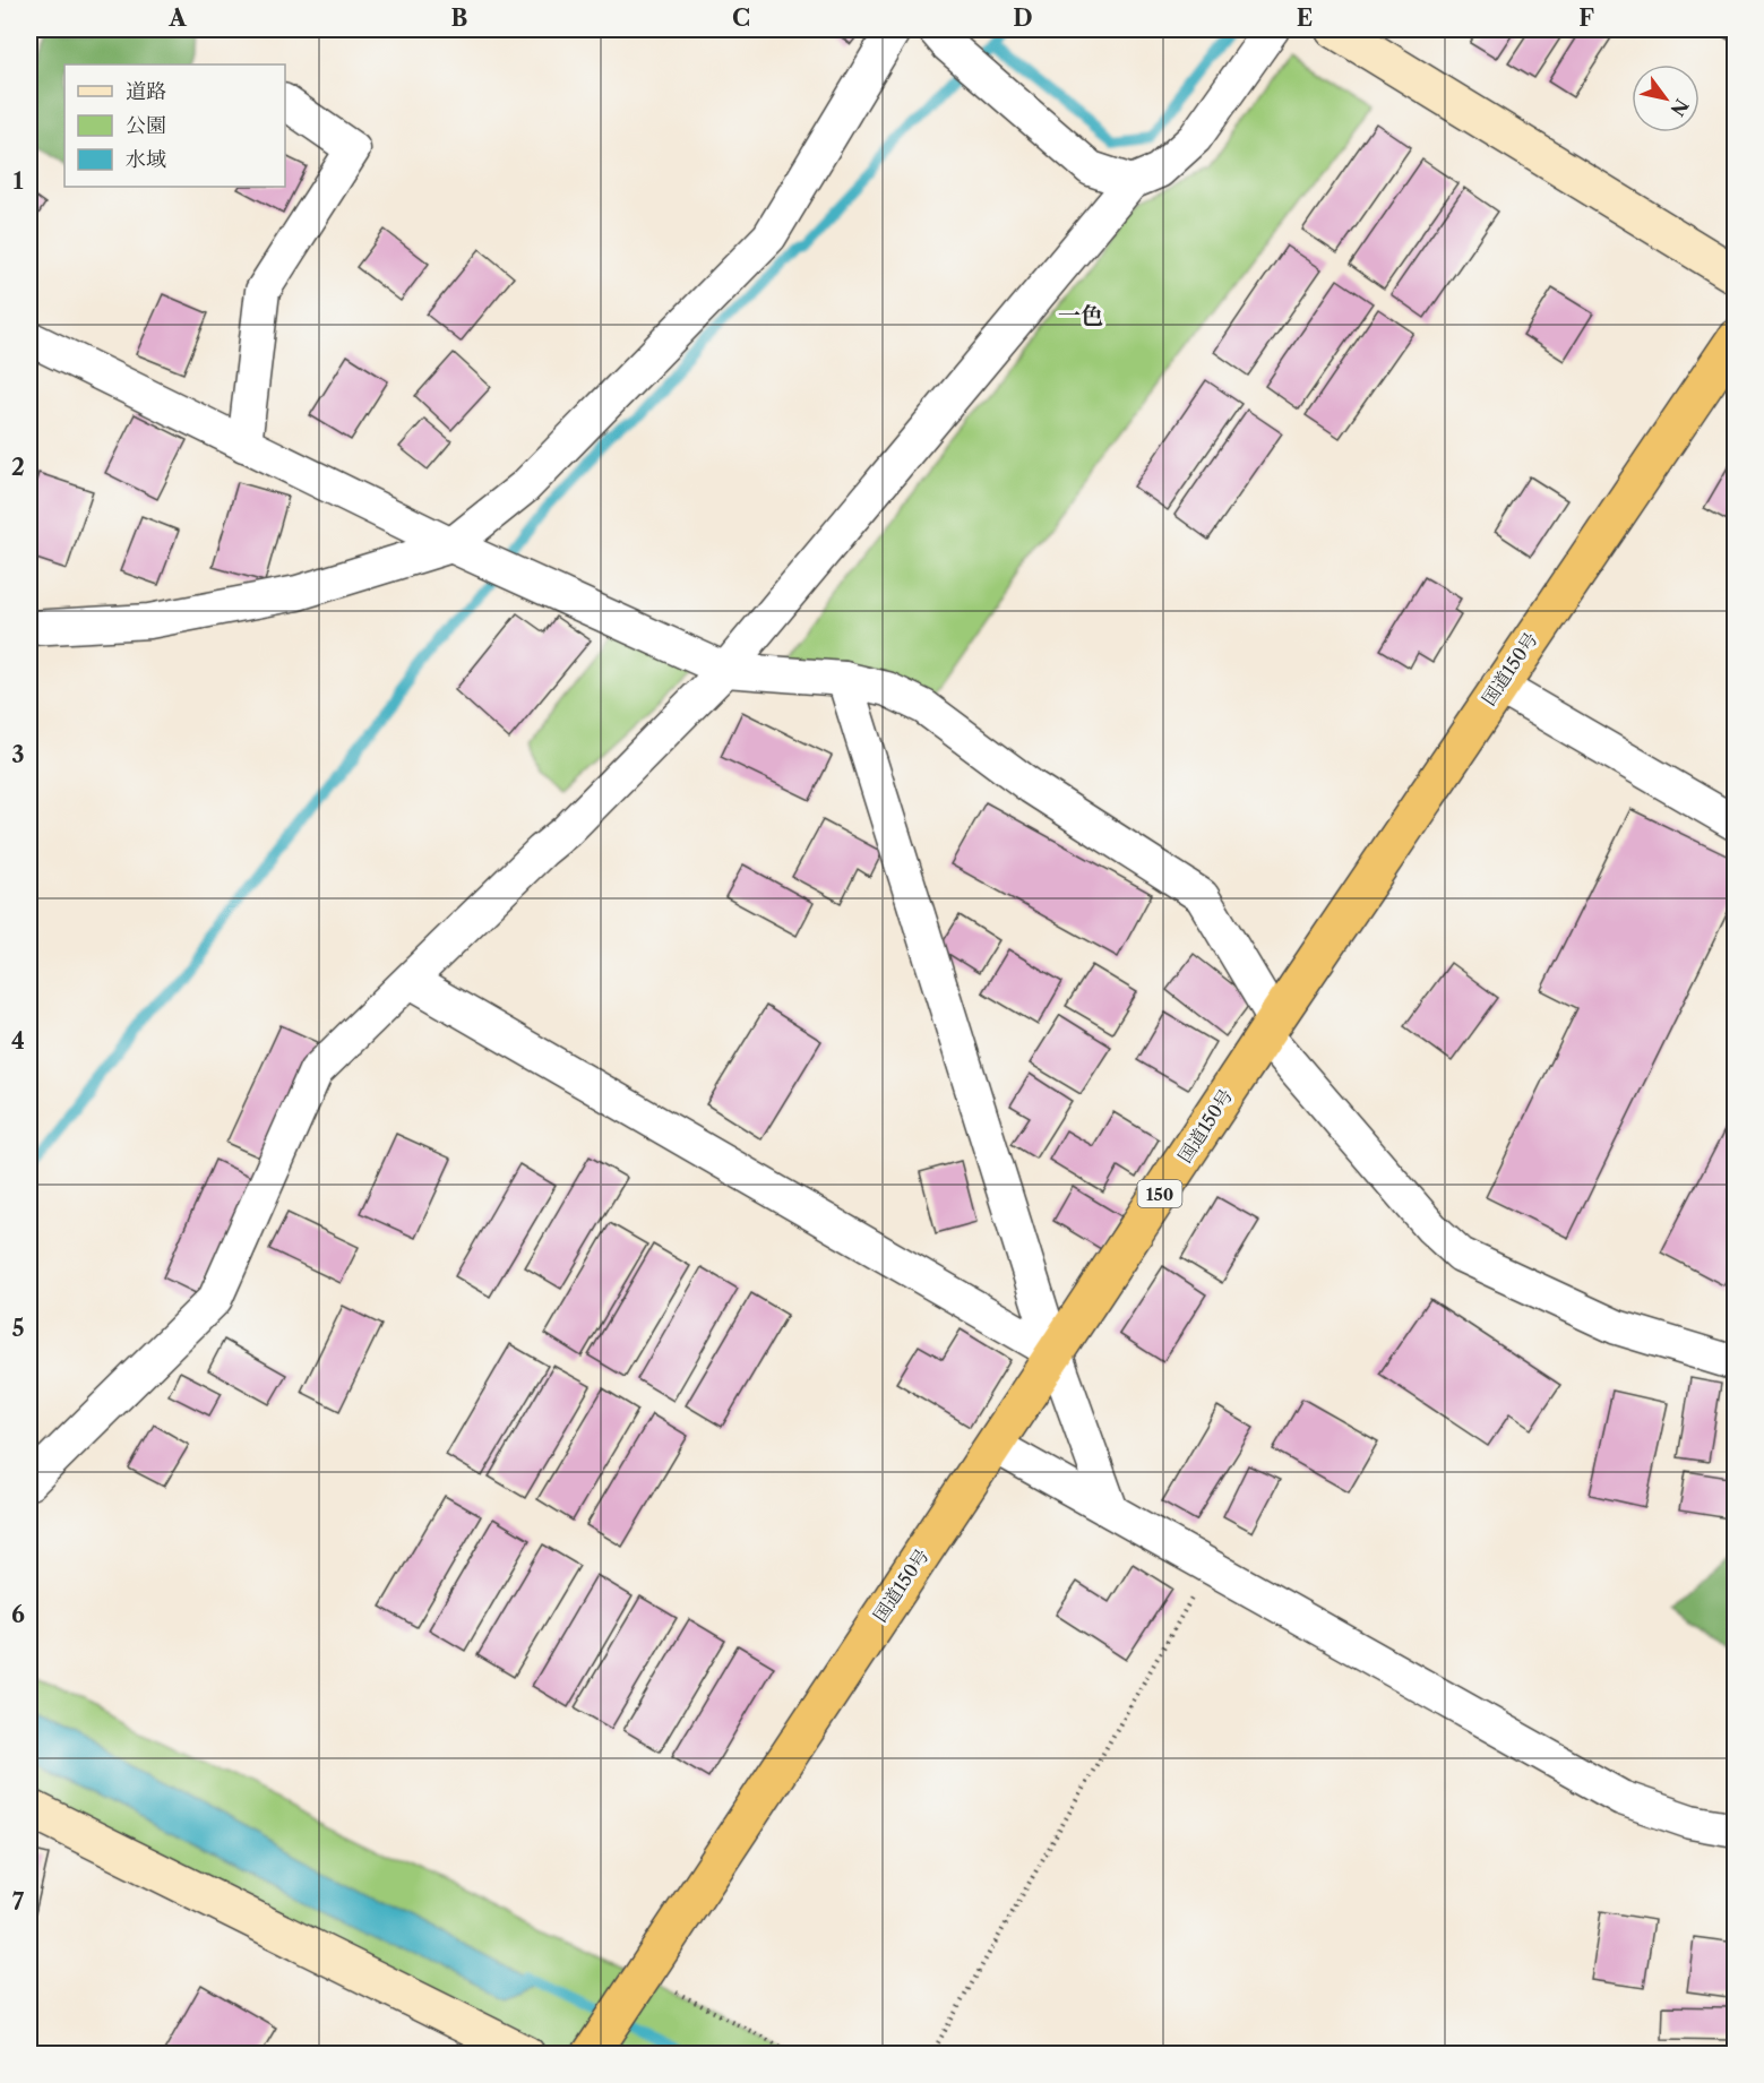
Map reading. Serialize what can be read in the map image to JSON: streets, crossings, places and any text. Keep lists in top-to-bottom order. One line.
{"streets":{"highway":["国道150号","150"]},"districts":["一色"],"legend":["道路","公園","水域"],"north":"bottom right","grid":{"columns":["A","B","C","D","E","F"],"rows":["1","2","3","4","5","6","7"]}}
